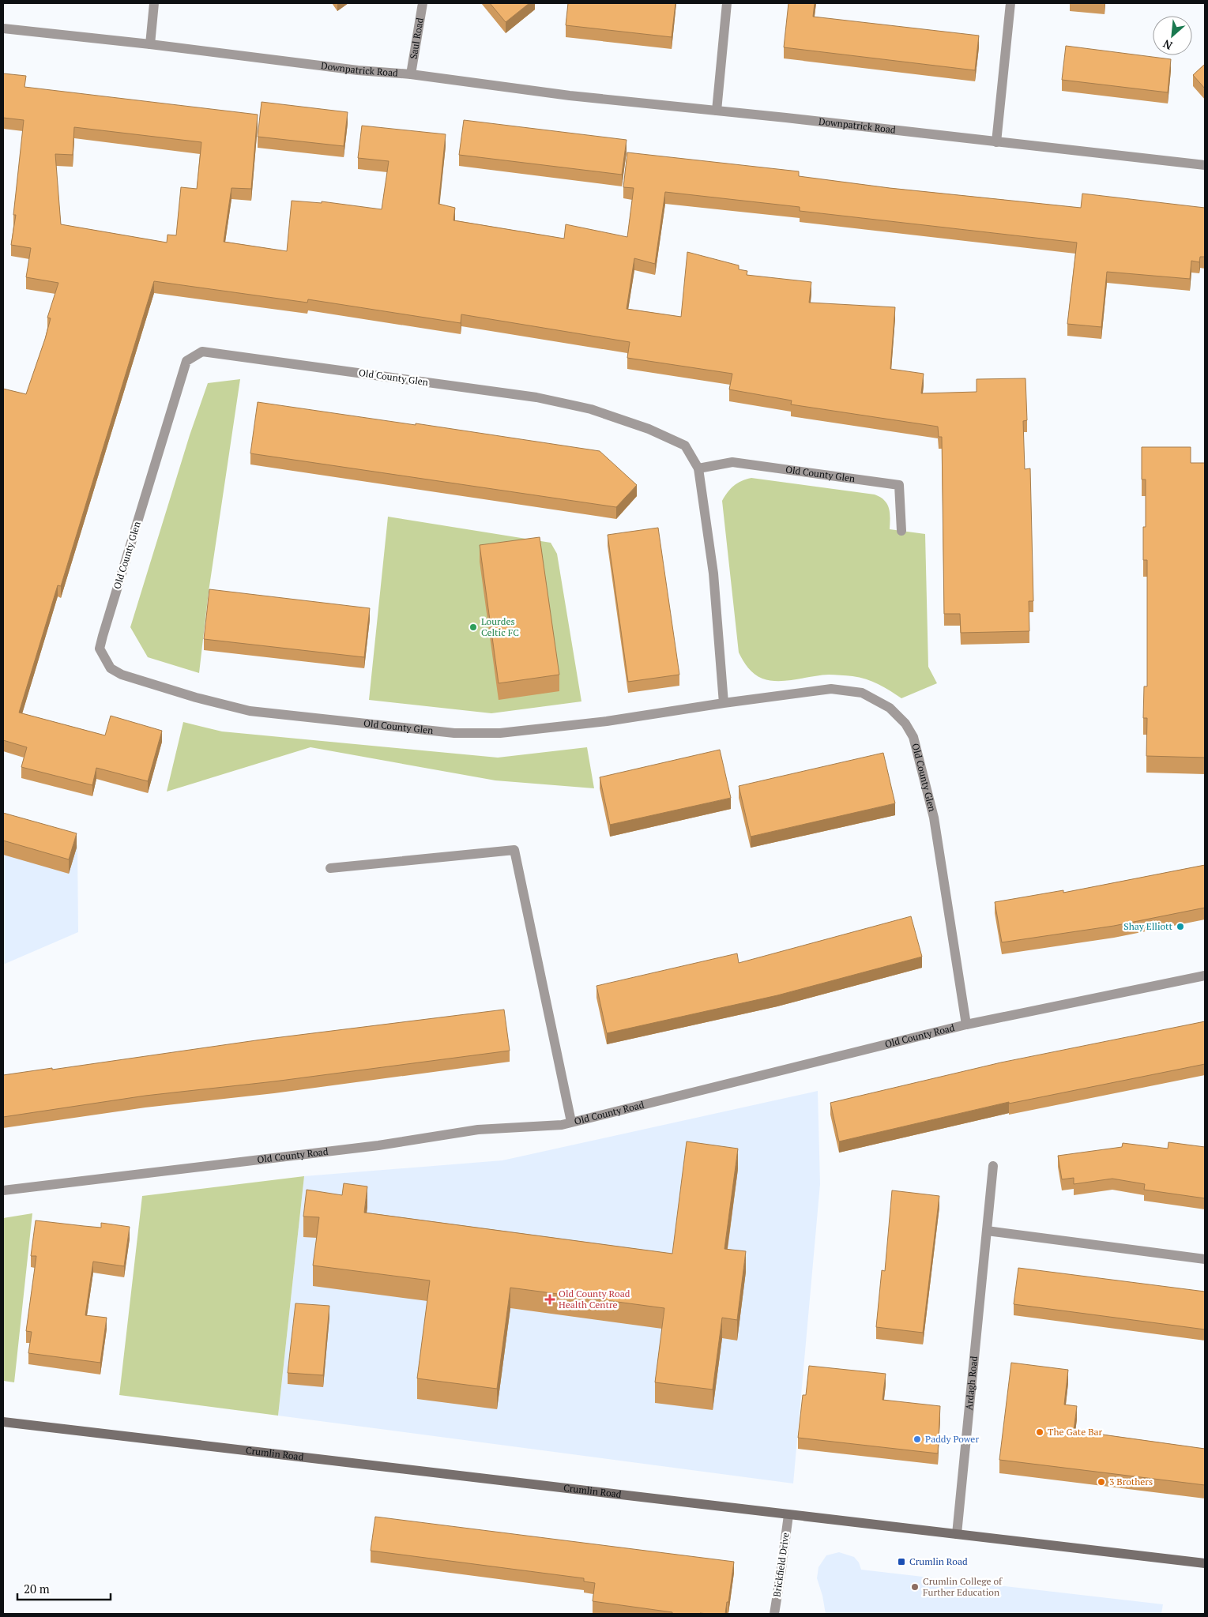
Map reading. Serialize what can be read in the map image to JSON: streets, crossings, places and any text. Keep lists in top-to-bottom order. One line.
{"streets":{"main road":["Crumlin Road"],"street":["Saul Road","Downpatrick Road","Old County Glen","Old County Road","Ardagh Road","Brickfield Drive"]},"crossings":[["Saul Road","Downpatrick Road"],["Old County Glen","Old County Road"],["Ardagh Road","Crumlin Road"],["Crumlin Road","Brickfield Drive"]],"places":{"other":["Lourdes Celtic FC","Shay Elliott","The Gate Bar","Paddy Power","3 Brothers","Crumlin College of Further Education"],"health":["Old County Road Health Centre"],"transit":["Crumlin Road"]},"scale_bar":"20 m","north":"bottom left"}
